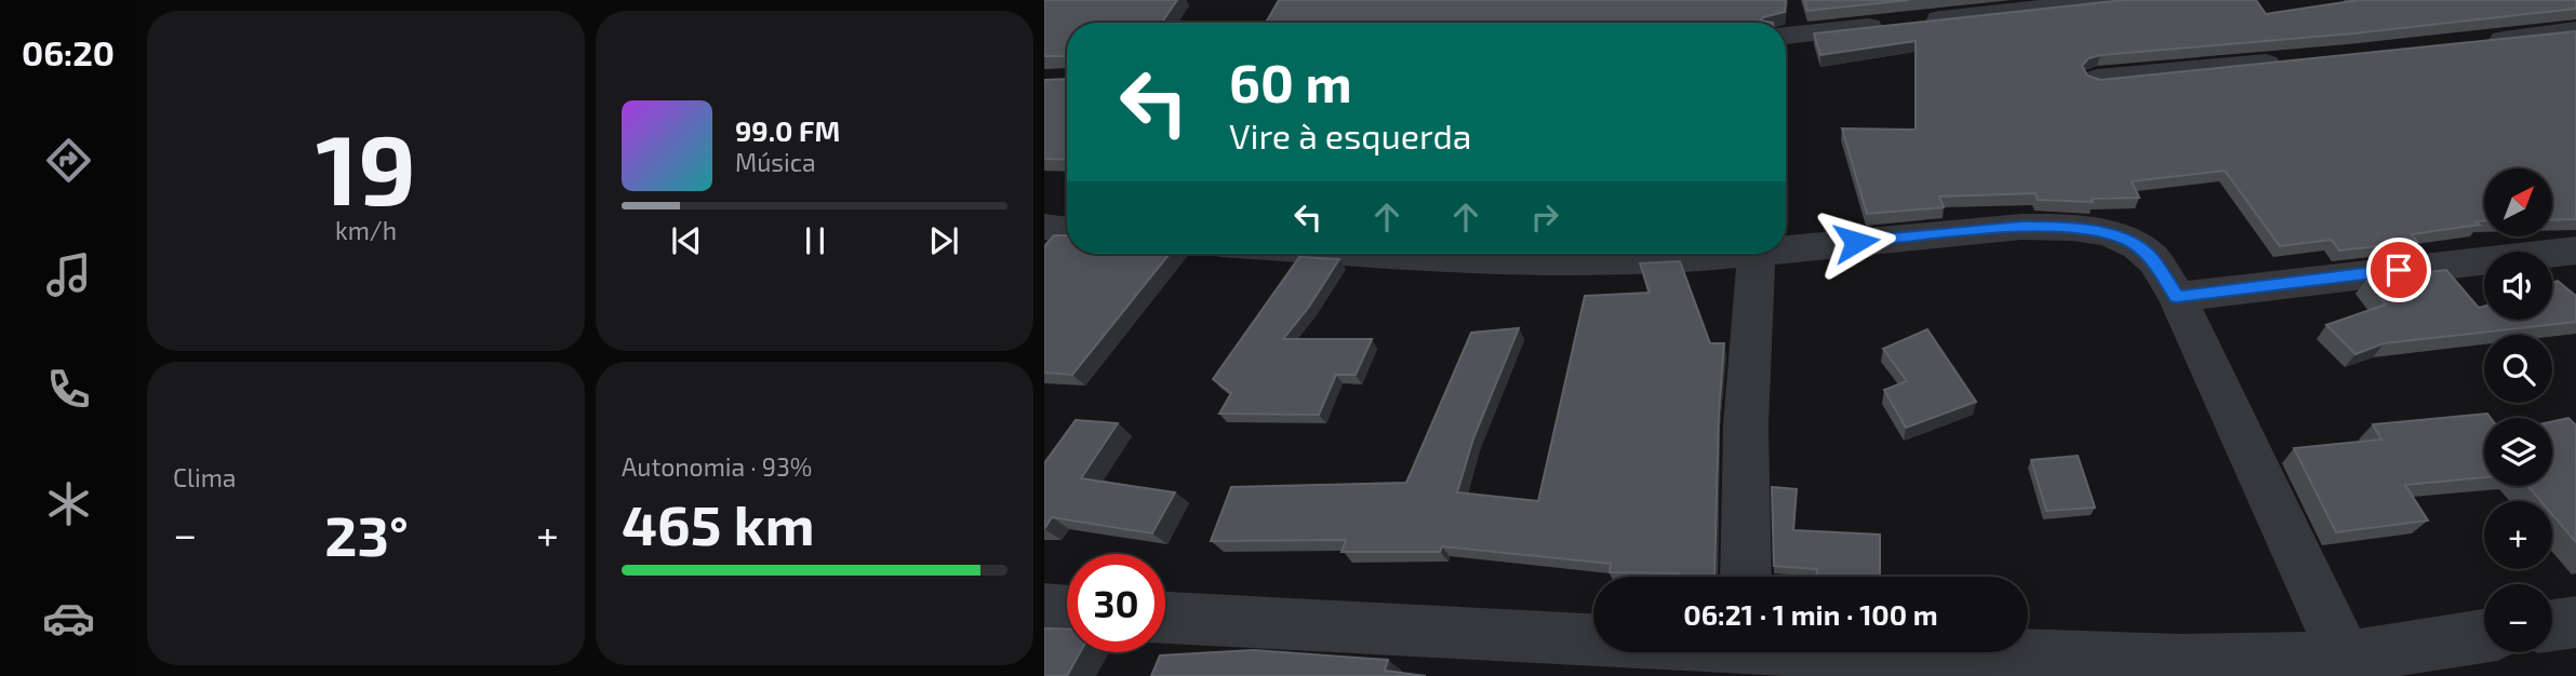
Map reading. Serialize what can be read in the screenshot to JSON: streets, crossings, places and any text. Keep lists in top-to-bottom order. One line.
{"north":"top right","page":{"tabs":"06:20","tile":[["19","km/h"],"Clima",["Autonomia · 93%","465 km"]],"turn":["60 m","Vire à esquerda"],"song":["99.0 FM","Música"],"map_buttons":["+","−"],"heat":["−","23°","+"],"limit":"30","trip":"06:21 · 1 min · 100 m"}}
